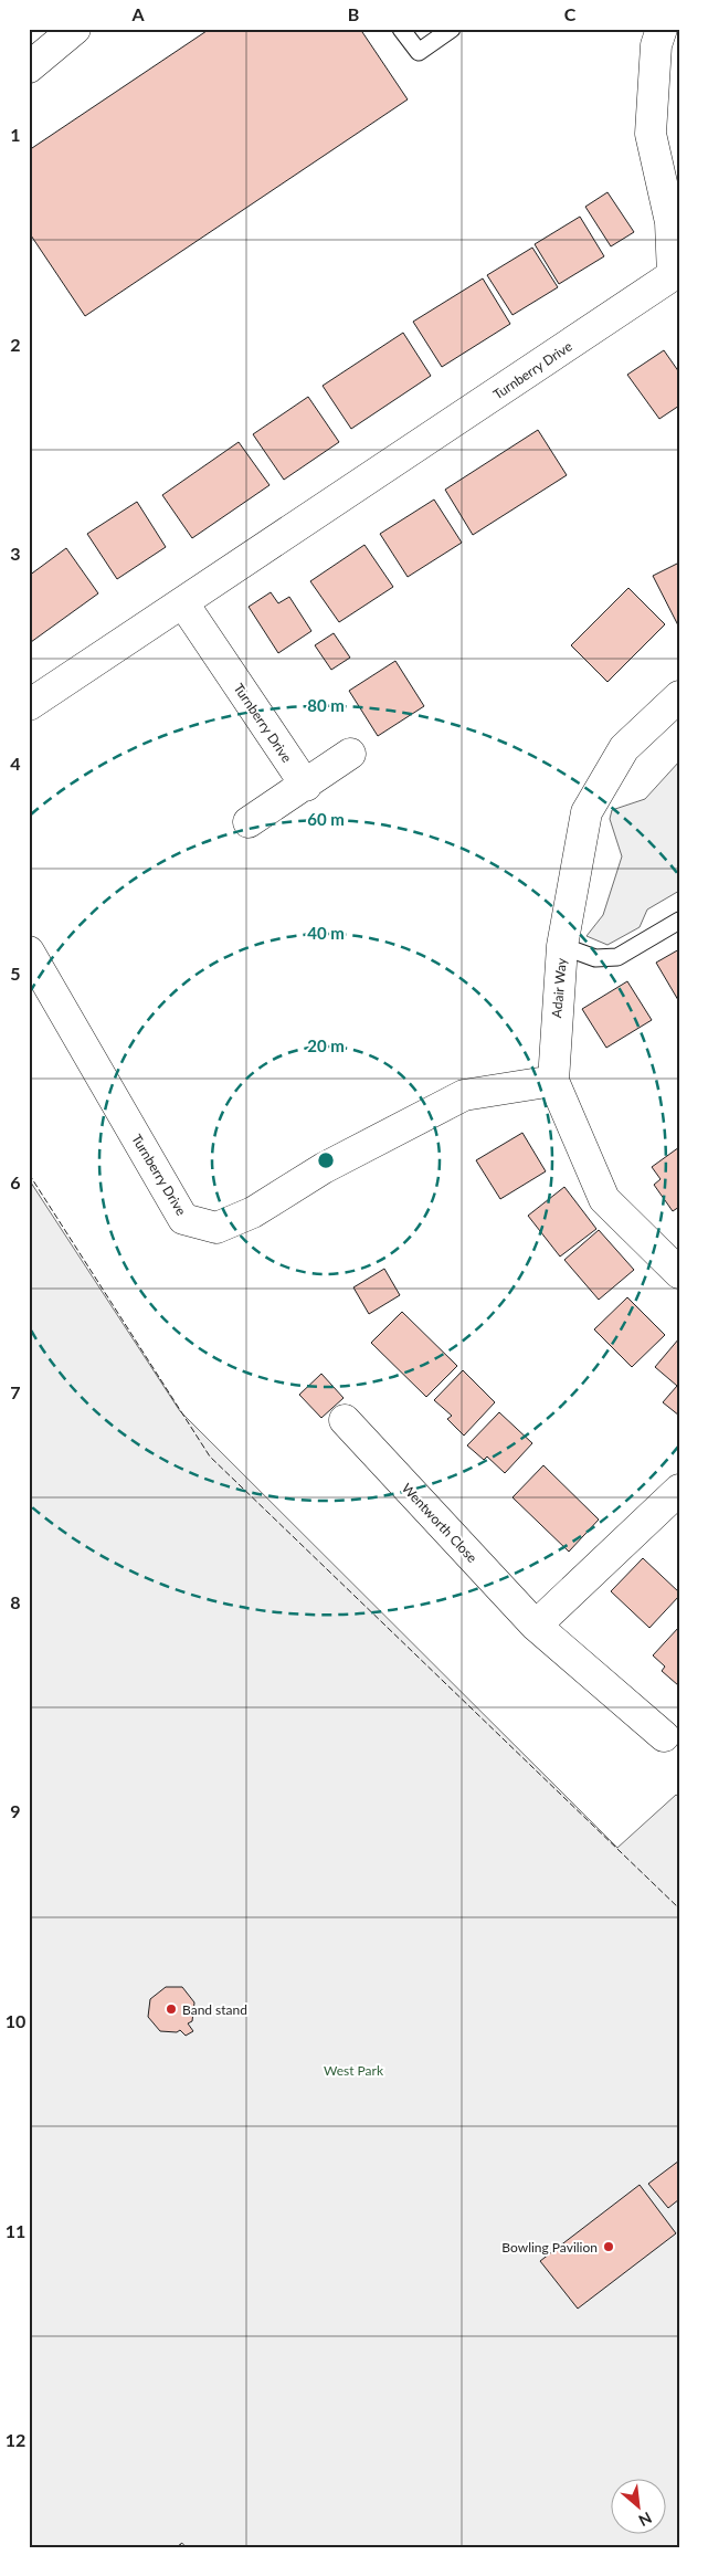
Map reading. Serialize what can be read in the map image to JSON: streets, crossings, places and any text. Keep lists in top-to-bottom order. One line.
{"streets":{"street":["Turnberry Drive","Adair Way","Wentworth Close"]},"crossings":[["Turnberry Drive","Adair Way"]],"parks":["West Park"],"places":["Band stand","Bowling Pavilion"],"north":"bottom right","grid":{"columns":["A","B","C"],"rows":["1","2","3","4","5","6","7","8","9","10","11","12"]},"rings":["80 m","60 m","40 m","20 m"]}
